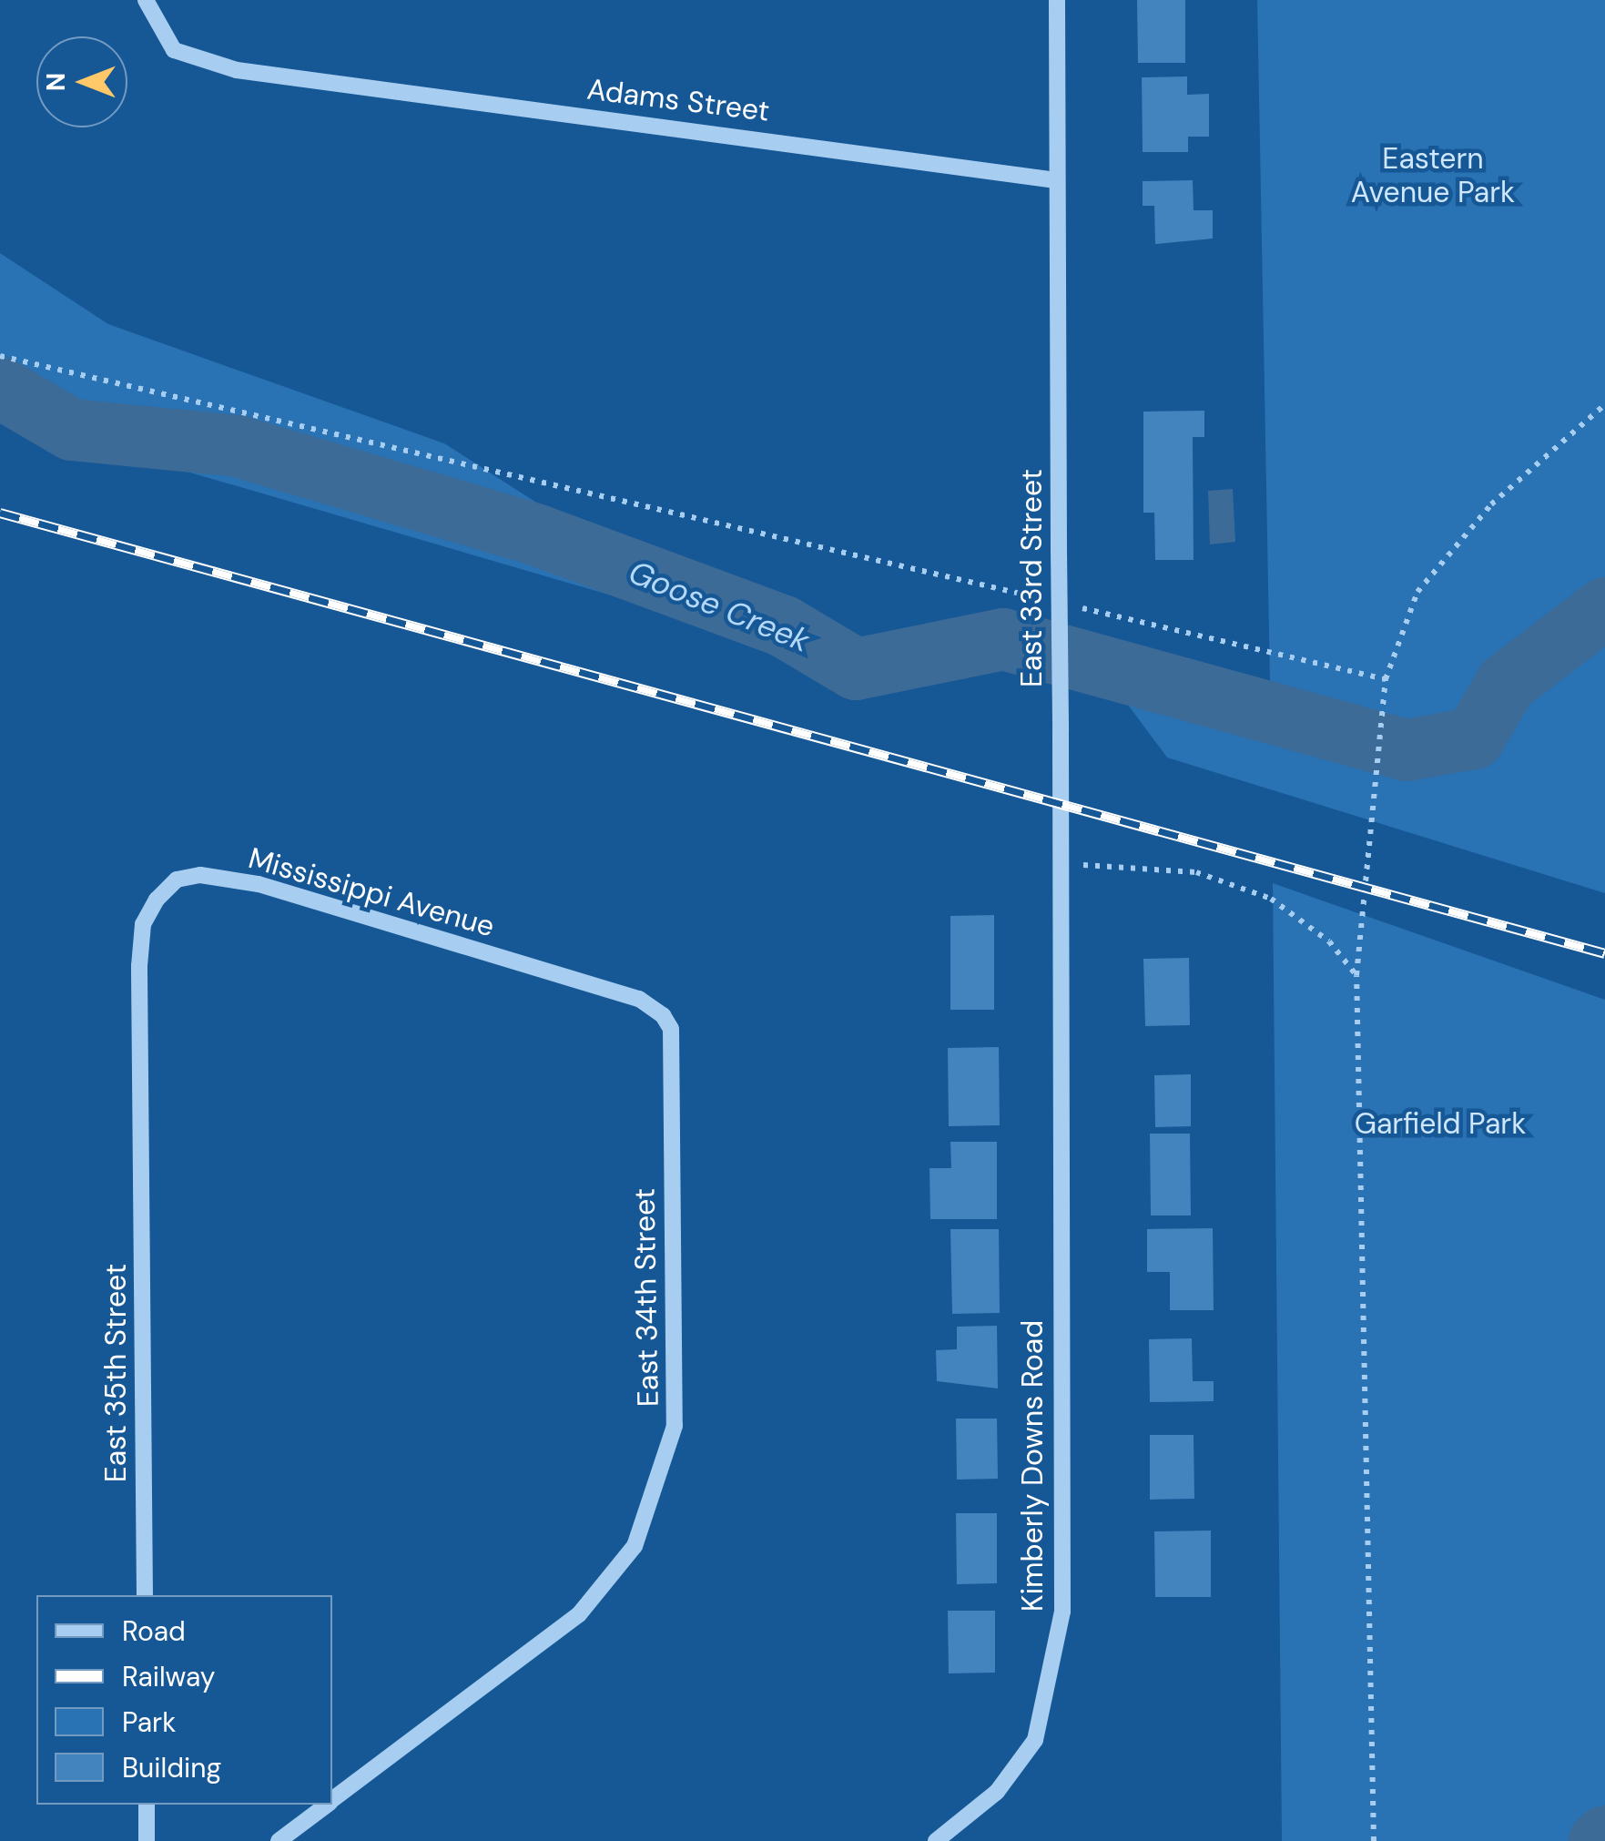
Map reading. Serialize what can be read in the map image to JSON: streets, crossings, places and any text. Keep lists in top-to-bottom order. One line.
{"streets":{"street":["Adams Street","East 33rd Street","Mississippi Avenue","East 34th Street","East 35th Street","Kimberly Downs Road"]},"crossings":[["Adams Street","East 33rd Street"],["East 33rd Street","Kimberly Downs Road"],["Mississippi Avenue","East 34th Street"],["Mississippi Avenue","East 35th Street"]],"water":["Goose Creek"],"parks":["Eastern Avenue Park","Garfield Park"],"legend":["Road","Railway","Park","Building"],"north":"left"}
